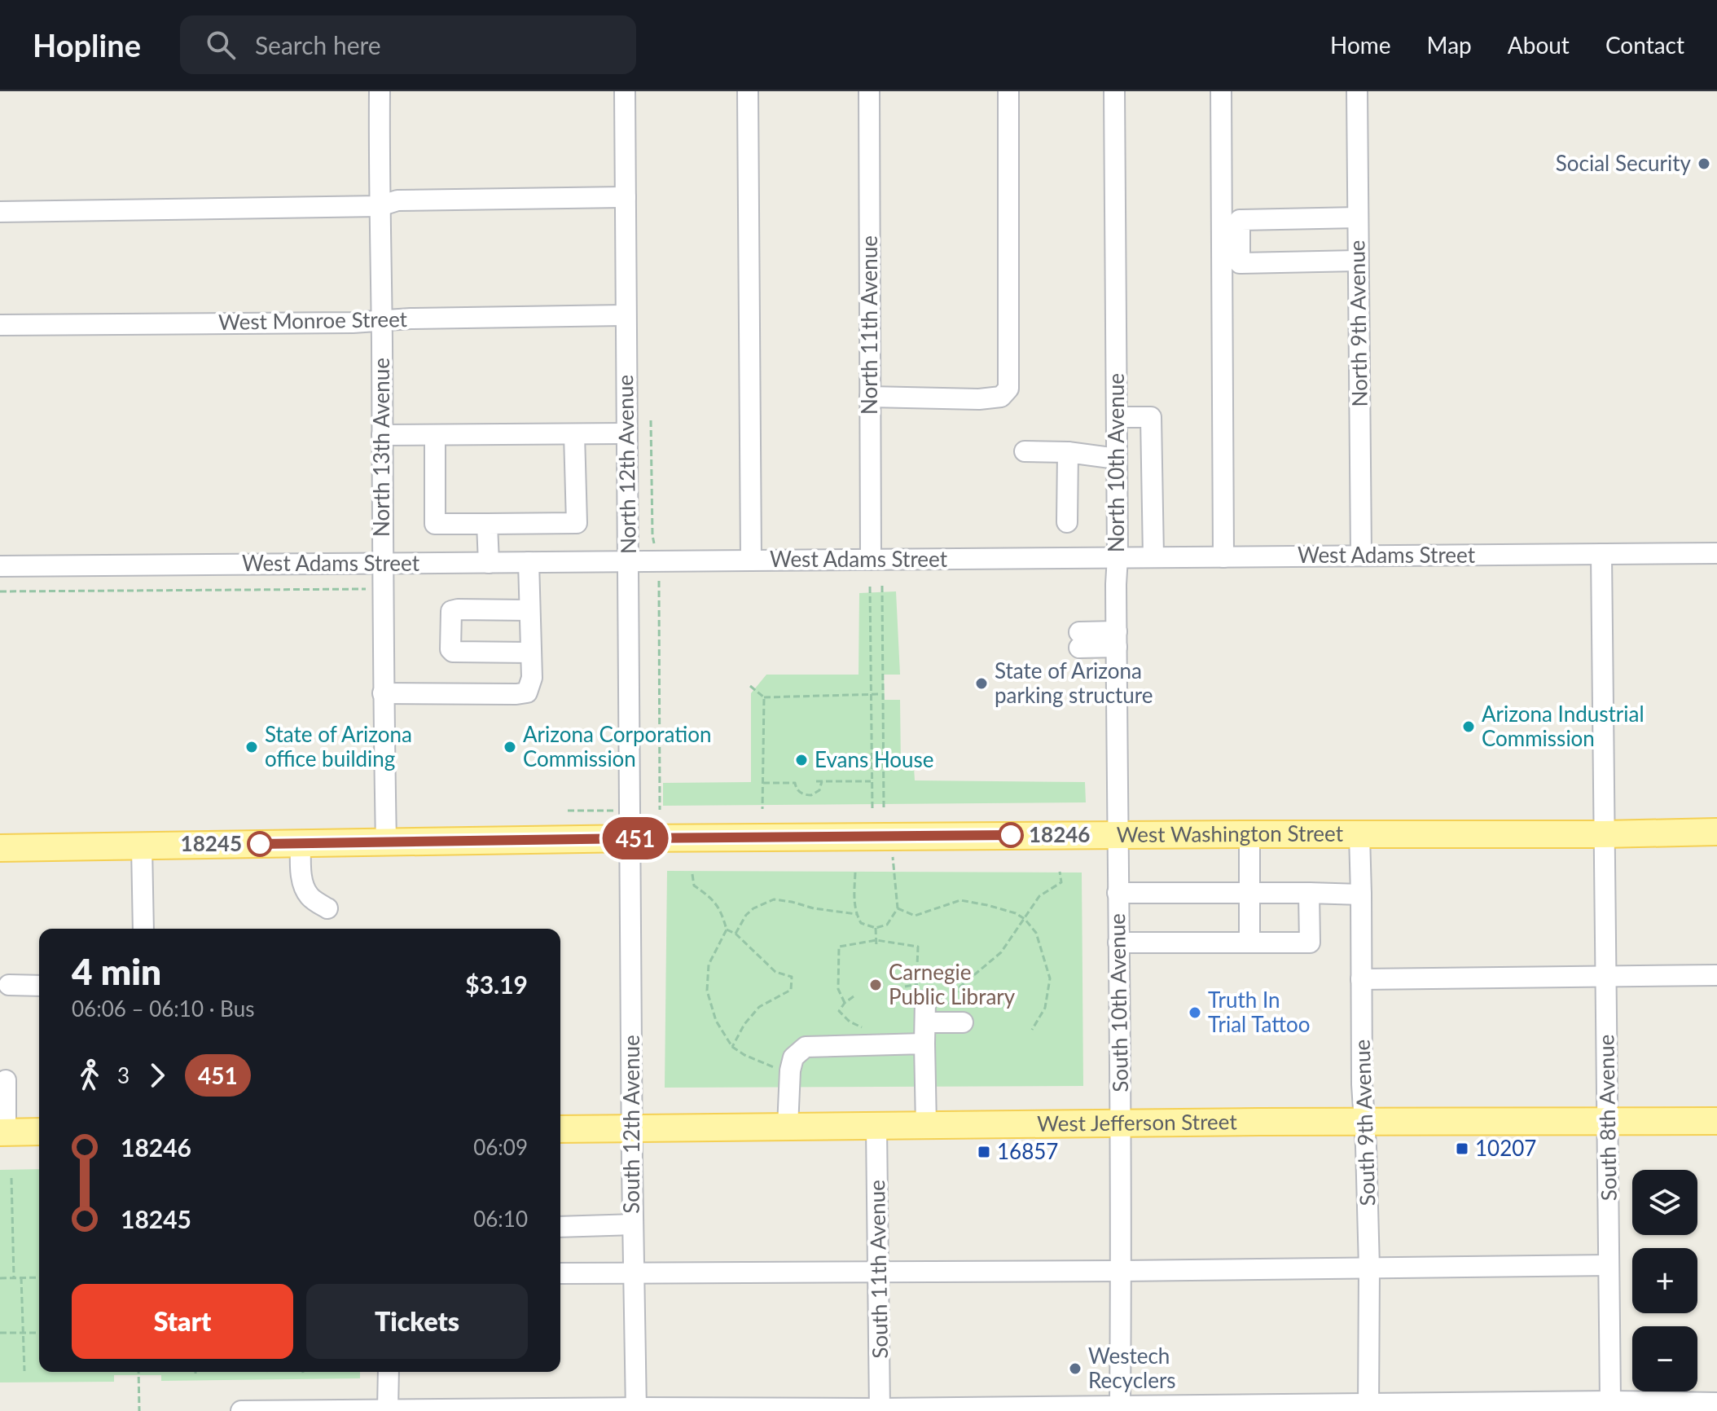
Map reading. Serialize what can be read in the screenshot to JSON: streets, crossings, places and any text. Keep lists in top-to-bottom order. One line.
{"streets":{"main road":["West Washington Street","West Jefferson Street"],"street":["West Monroe Street","North 9th Avenue","North 11th Avenue","North 13th Avenue","North 10th Avenue","North 12th Avenue","West Adams Street","South 10th Avenue","South 8th Avenue","South 9th Avenue","South 12th Avenue","South 11th Avenue"]},"crossings":[["West Monroe Street","North 13th Avenue"],["West Monroe Street","North 12th Avenue"],["North 9th Avenue","West Adams Street"],["North 11th Avenue","West Adams Street"],["North 13th Avenue","West Adams Street"],["North 13th Avenue","West Washington Street"],["North 10th Avenue","West Adams Street"],["North 10th Avenue","West Washington Street"],["North 10th Avenue","South 10th Avenue"],["North 12th Avenue","West Adams Street"],["North 12th Avenue","West Washington Street"],["North 12th Avenue","South 12th Avenue"],["West Adams Street","South 8th Avenue"],["West Washington Street","South 10th Avenue"],["West Washington Street","South 8th Avenue"],["West Washington Street","South 9th Avenue"],["West Washington Street","South 12th Avenue"],["South 10th Avenue","West Jefferson Street"],["South 8th Avenue","West Jefferson Street"],["South 9th Avenue","West Jefferson Street"],["West Jefferson Street","South 12th Avenue"],["West Jefferson Street","South 11th Avenue"]],"places":{"other":["Social Security","State of Arizona parking structure","Arizona Industrial Commission","State of Arizona office building","Arizona Corporation Commission","Evans House","18246","18245","Carnegie Public Library","Truth In Trial Tattoo","Westech Recyclers"],"transit":["10207","16857"]},"lines":["bus line 451"],"page":{"header":"Hopline","search":"Search here","nav":["Home","Map","About","Contact"],"on_map":"451","heading":["4 min","06:06 – 06:10 · Bus","$3.19"],"legs":["3","451"],"list":[{"name":"18246","value":"06:09"},{"name":"18245","value":"06:10"}],"map_buttons":["+","−"],"buttons":["Start","Tickets"]}}
